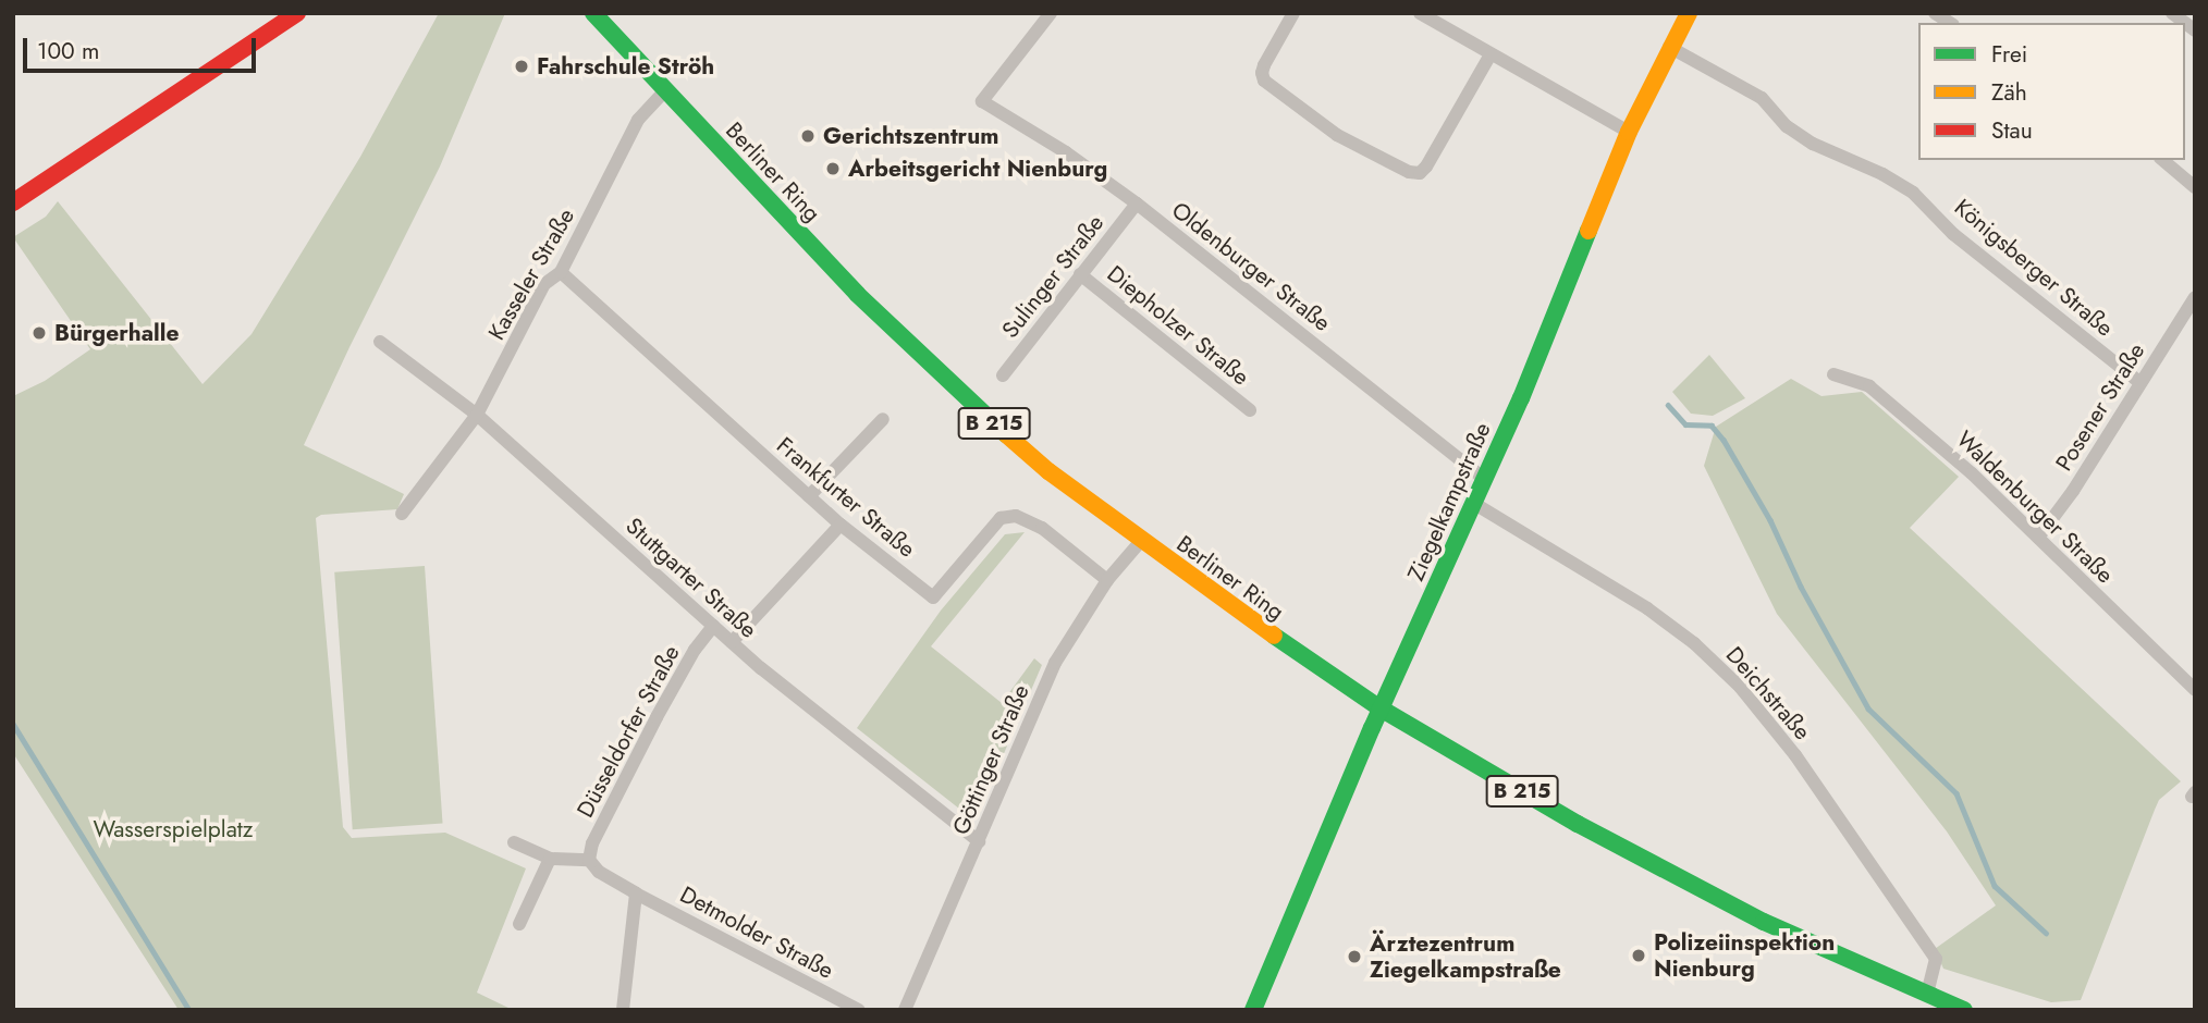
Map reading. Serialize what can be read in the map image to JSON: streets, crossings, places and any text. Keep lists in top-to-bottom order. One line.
{"streets":{"main road":["Berliner Ring","B 215","Ziegelkampstraße"],"street":["Oldenburger Straße","Königsberger Straße","Kasseler Straße","Sulinger Straße","Diepholzer Straße","Posener Straße","Frankfurter Straße","Waldenburger Straße","Stuttgarter Straße","Deichstraße","Düsseldorfer Straße","Göttinger Straße","Detmolder Straße"]},"crossings":[["Berliner Ring","Kasseler Straße"],["Berliner Ring","Ziegelkampstraße"],["Berliner Ring","Deichstraße"],["Berliner Ring","Göttinger Straße"],["Oldenburger Straße","Sulinger Straße"],["Oldenburger Straße","Ziegelkampstraße"],["Königsberger Straße","Posener Straße"],["Königsberger Straße","Ziegelkampstraße"],["Kasseler Straße","Frankfurter Straße"],["Kasseler Straße","Stuttgarter Straße"],["Sulinger Straße","Diepholzer Straße"],["Posener Straße","Waldenburger Straße"],["Frankfurter Straße","Göttinger Straße"],["Ziegelkampstraße","Deichstraße"],["Stuttgarter Straße","Düsseldorfer Straße"],["Stuttgarter Straße","Göttinger Straße"]],"parks":["Wasserspielplatz"],"places":["Fahrschule Ströh","Gerichtszentrum","Arbeitsgericht Nienburg","Bürgerhalle","Polizeiinspektion Nienburg","Ärztezentrum Ziegelkampstraße"],"legend":["Frei","Zäh","Stau"],"scale_bar":"100 m"}
